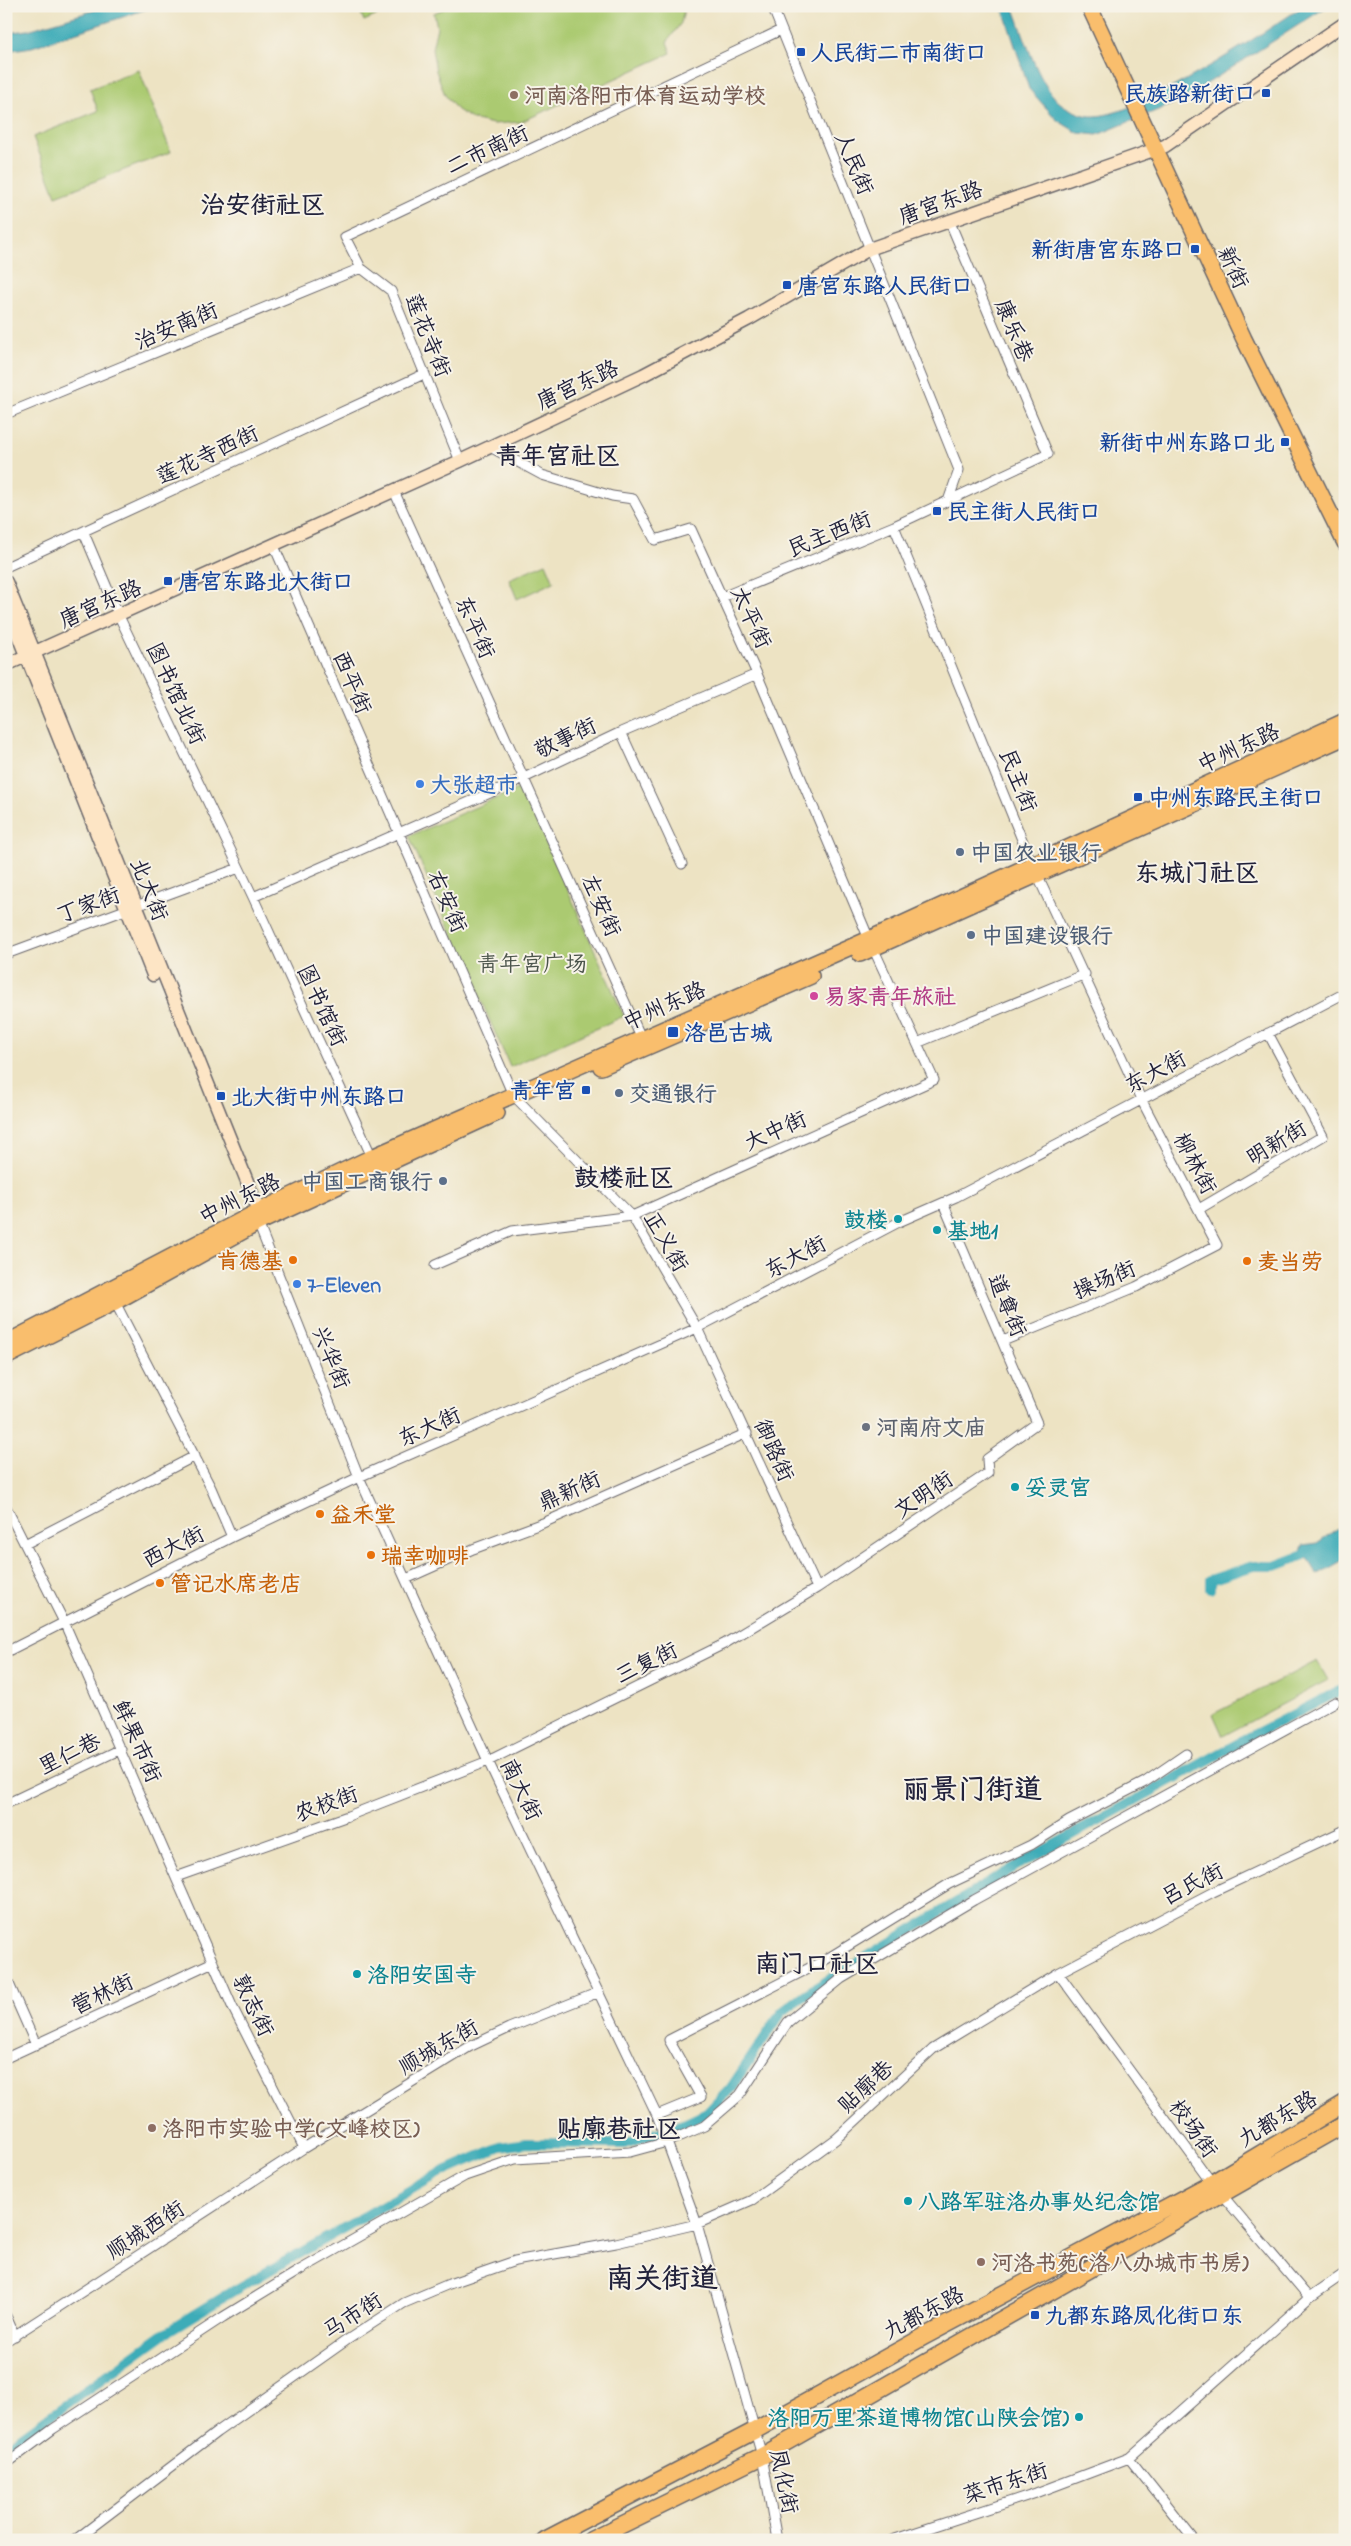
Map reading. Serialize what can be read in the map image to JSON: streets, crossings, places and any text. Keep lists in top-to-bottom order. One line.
{"streets":{"highway":["九都东路"],"main road":["新街","中州东路"],"street":["二市南街","人民街","唐宫东路","治安南街","康乐巷","莲花寺街","莲花寺西街","民主西街","太平街","东平街","西平街","图书馆北街","敬事街","民主街","北大街","右安街","丁家街","左安街","图书馆街","东大街","大中街","明新街","柳林街","正义街","操场街","道尊街","兴华街","御路街","鼎新街","文明街","西大街","三复街","鲜果市街","里仁巷","南大街","农校街","吕氏街","营林街","敦志街","顺城东街","贴廓巷","校场街","顺城西街","马市街","凤化街","菜市东街"]},"crossings":[["二市南街","人民街"],["二市南街","莲花寺街"],["人民街","唐宫东路"],["人民街","民主西街"],["唐宫东路","新街"],["唐宫东路","康乐巷"],["唐宫东路","莲花寺街"],["唐宫东路","太平街"],["唐宫东路","东平街"],["唐宫东路","西平街"],["唐宫东路","图书馆北街"],["唐宫东路","北大街"],["治安南街","莲花寺街"],["康乐巷","民主西街"],["莲花寺街","莲花寺西街"],["莲花寺西街","图书馆北街"],["民主西街","太平街"],["民主西街","民主街"],["太平街","敬事街"],["太平街","中州东路"],["太平街","大中街"],["东平街","敬事街"],["东平街","左安街"],["西平街","敬事街"],["西平街","右安街"],["图书馆北街","丁家街"],["图书馆北街","图书馆街"],["敬事街","右安街"],["敬事街","左安街"],["敬事街","图书馆街"],["中州东路","民主街"],["中州东路","北大街"],["中州东路","右安街"],["中州东路","左安街"],["中州东路","图书馆街"],["中州东路","正义街"],["中州东路","兴华街"],["民主街","东大街"],["民主街","柳林街"],["北大街","丁家街"],["北大街","兴华街"],["右安街","正义街"],["丁家街","图书馆街"],["东大街","明新街"],["东大街","柳林街"],["东大街","正义街"],["东大街","道尊街"],["东大街","兴华街"],["东大街","御路街"],["东大街","西大街"],["东大街","南大街"],["大中街","正义街"],["明新街","柳林街"],["柳林街","操场街"],["正义街","御路街"],["操场街","道尊街"],["道尊街","文明街"],["兴华街","西大街"],["兴华街","南大街"],["御路街","鼎新街"],["御路街","文明街"],["御路街","三复街"],["鼎新街","南大街"],["文明街","三复街"],["西大街","鲜果市街"],["西大街","南大街"],["三复街","南大街"],["三复街","农校街"],["鲜果市街","里仁巷"],["鲜果市街","农校街"],["鲜果市街","敦志街"],["南大街","农校街"],["南大街","顺城东街"],["南大街","贴廓巷"],["南大街","马市街"],["南大街","凤化街"],["农校街","敦志街"],["吕氏街","贴廓巷"],["吕氏街","校场街"],["营林街","敦志街"],["敦志街","顺城东街"],["敦志街","顺城西街"],["顺城东街","顺城西街"],["贴廓巷","校场街"],["贴廓巷","马市街"],["贴廓巷","凤化街"],["九都东路","校场街"],["九都东路","凤化街"],["马市街","凤化街"]],"districts":["治安街社区","青年宫社区","东城门社区","鼓楼社区","丽景门街道","南门口社区","贴廓巷社区","南关街道"],"parks":["青年宫广场"],"places":{"transit":["人民街二市南街口","民族路新街口","新街唐宫东路口","唐宫东路人民街口","新街中州东路口北","民主街人民街口","唐宫东路北大街口","中州东路民主街口","洛邑古城","青年宫","北大街中州东路口","九都东路凤化街口东"],"other":["河南洛阳市体育运动学校","大张超市","中国农业银行","中国建设银行","易家青年旅社","交通银行","中国工商银行","鼓楼","基地1","肯德基","麦当劳","7-Eleven","河南府文庙","妥灵宫","益禾堂","瑞幸咖啡","管记水席老店","洛阳安国寺","洛阳市实验中学(文峰校区)","八路军驻洛办事处纪念馆","河洛书苑(洛八办城市书房)","洛阳万里茶道博物馆(山陕会馆)"]}}
